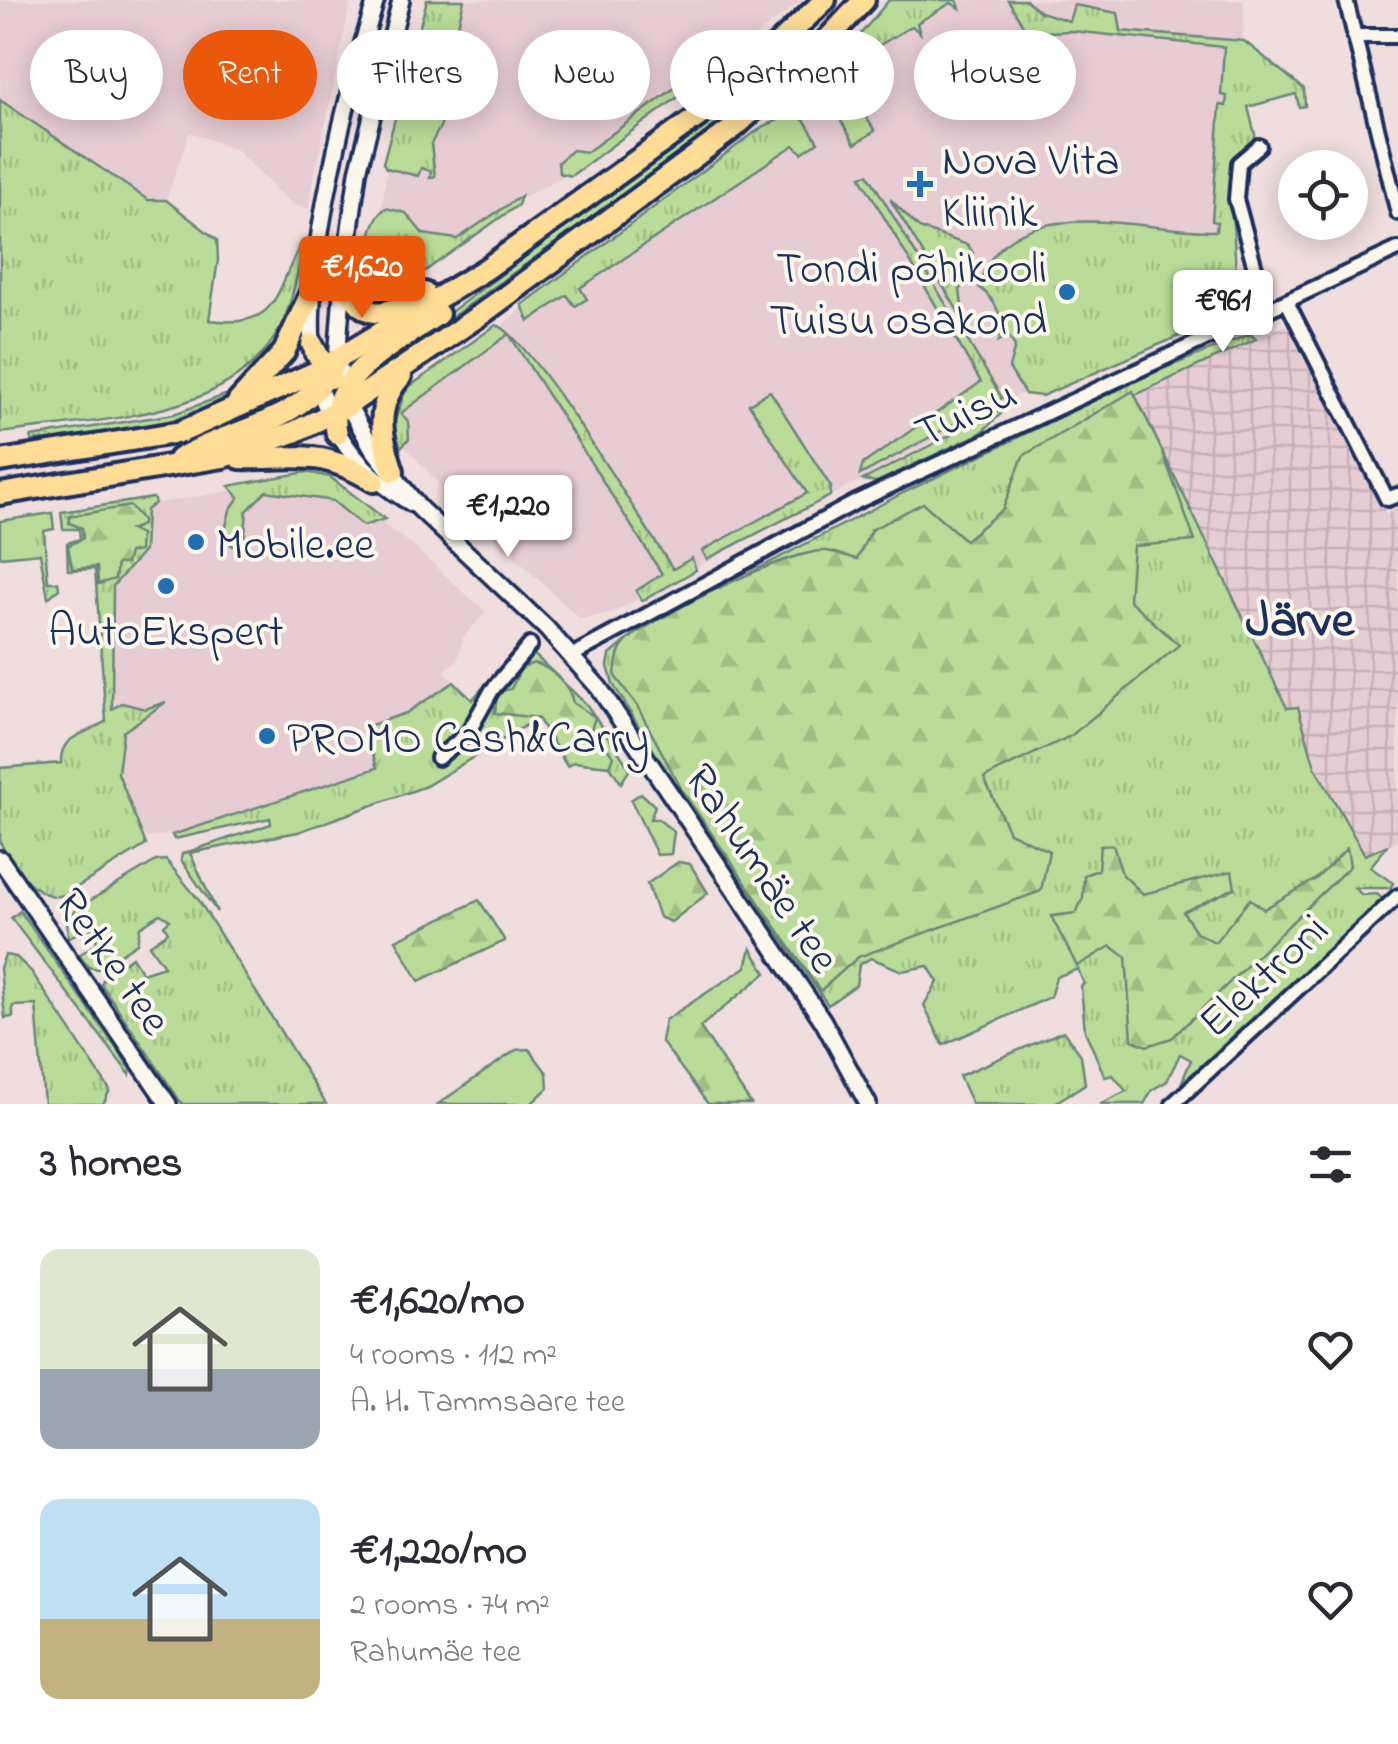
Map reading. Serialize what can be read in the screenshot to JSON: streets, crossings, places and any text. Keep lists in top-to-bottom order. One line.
{"streets":{"street":["Tuisu","Rahumäe tee","Retke tee","Elektroni"]},"crossings":[["Tuisu","Rahumäe tee"]],"districts":["Järve"],"places":{"health":["Nova Vita Kliinik"],"other":["Tondi põhikooli Tuisu osakond","Mobile.ee","AutoEkspert","PROMO Cash&Carry"]},"page":{"chip":["Buy","Rent","Filters","New","Apartment","House"],"price":["€1,620","€961","€1,220"],"heading":"3 homes","list":[{"name":"€1,620/mo","note":"4 rooms · 112 m² · A. H. Tammsaare tee"},{"name":"€1,220/mo","note":"2 rooms · 74 m² · Rahumäe tee"}]}}
